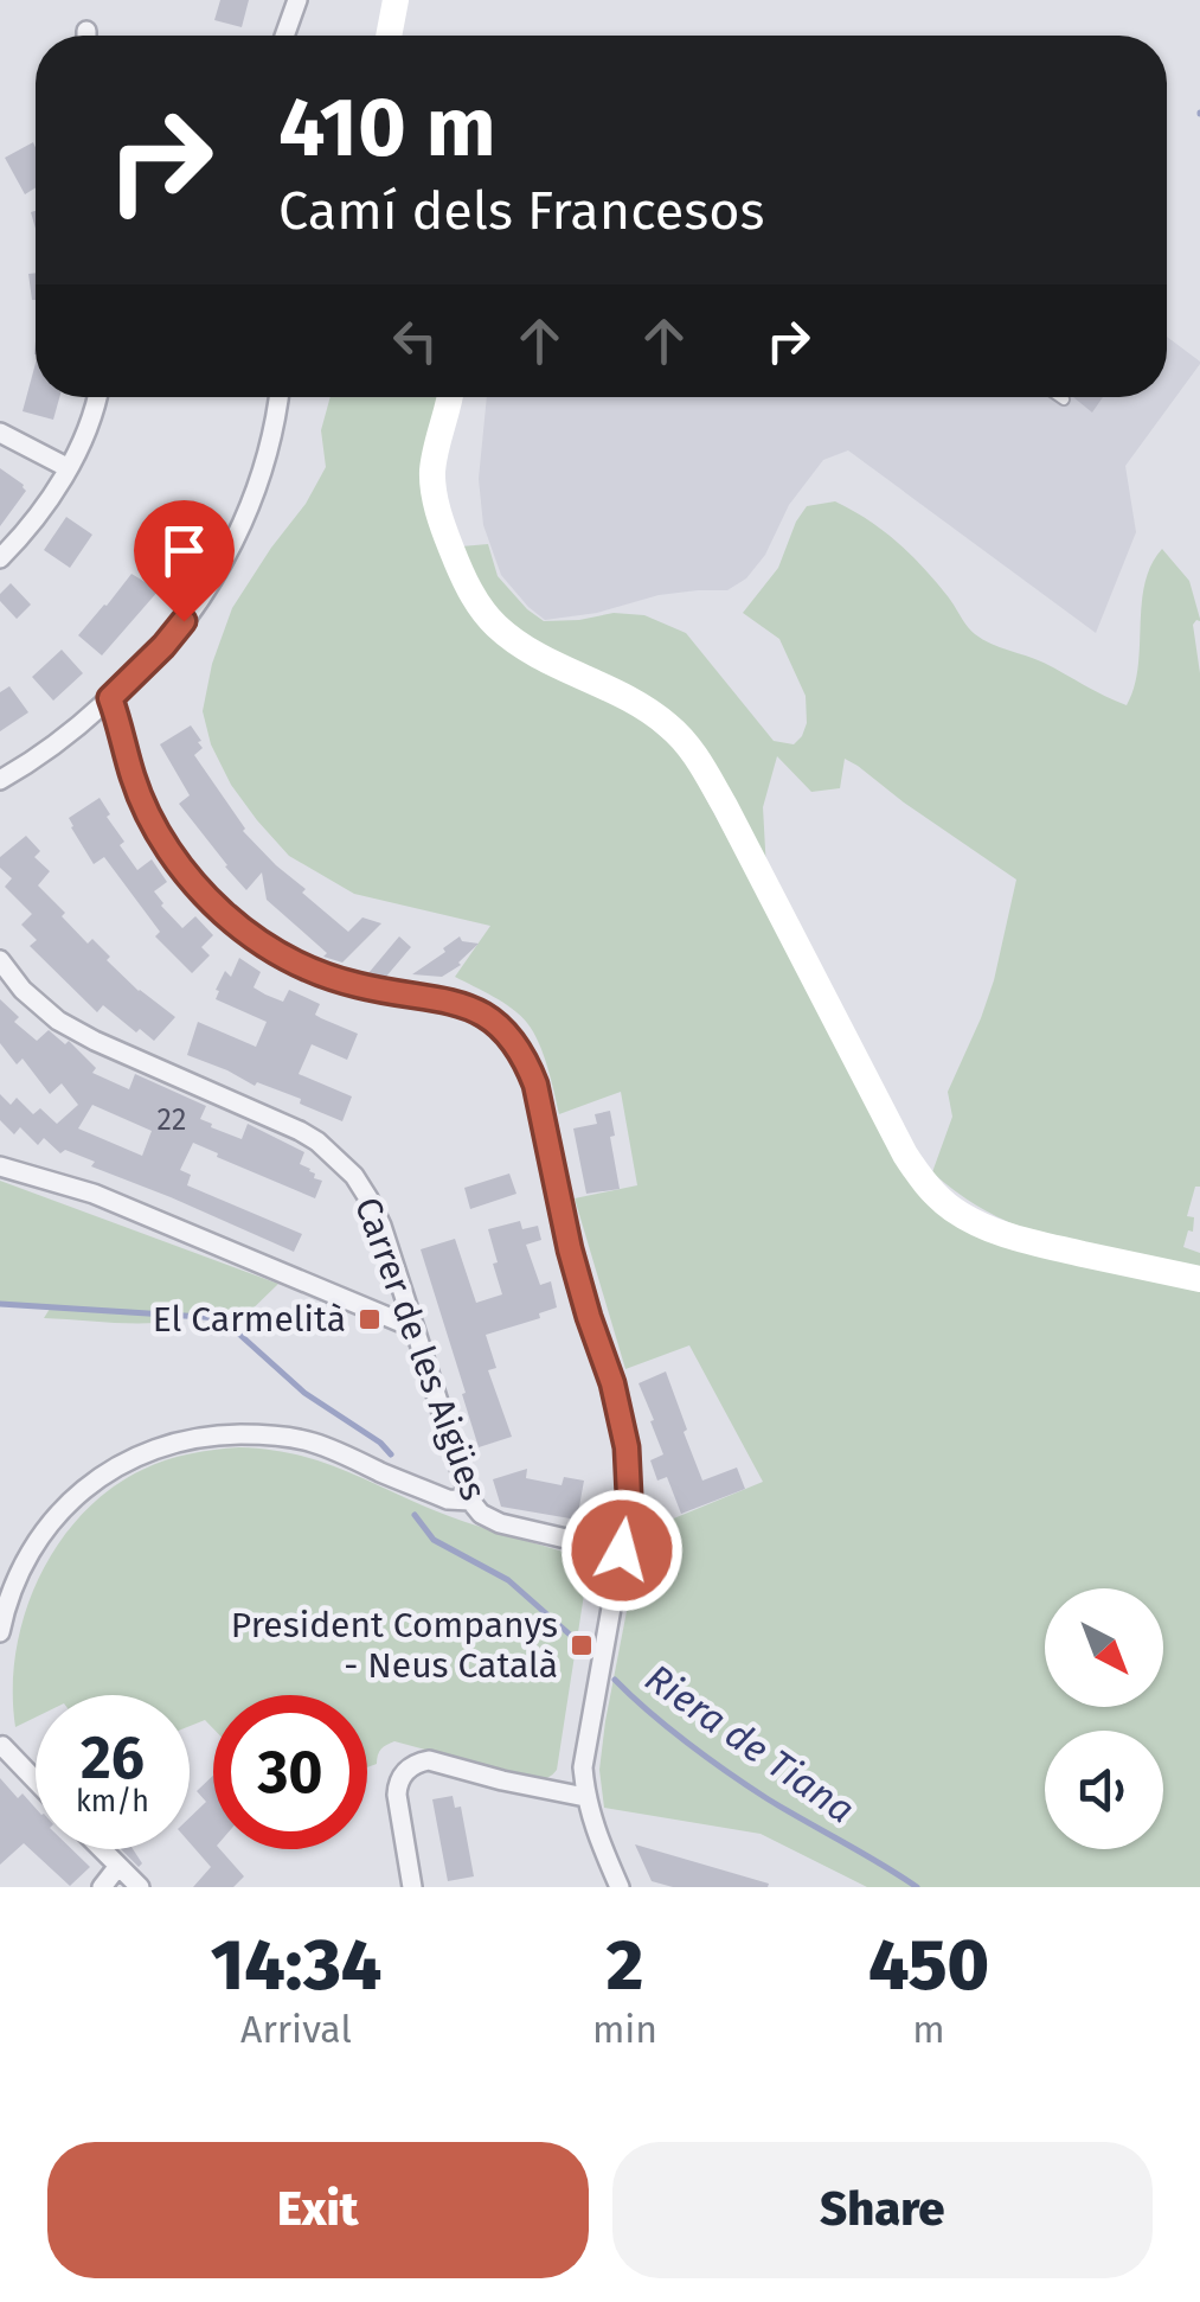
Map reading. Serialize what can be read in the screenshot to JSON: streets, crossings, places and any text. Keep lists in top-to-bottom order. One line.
{"streets":{"street":["Carrer de les Aigües"]},"water":["Riera de Tiana"],"places":{"transit":["El Carmelità","President Companys - Neus Català"]},"house_numbers":["22"],"north":"bottom right","page":{"turn":["410 m","Camí dels Francesos"],"speed":"26 km/h","limit":"30","eta":["14:34","Arrival","2","min","450","m"],"buttons":["Exit","Share"]}}
